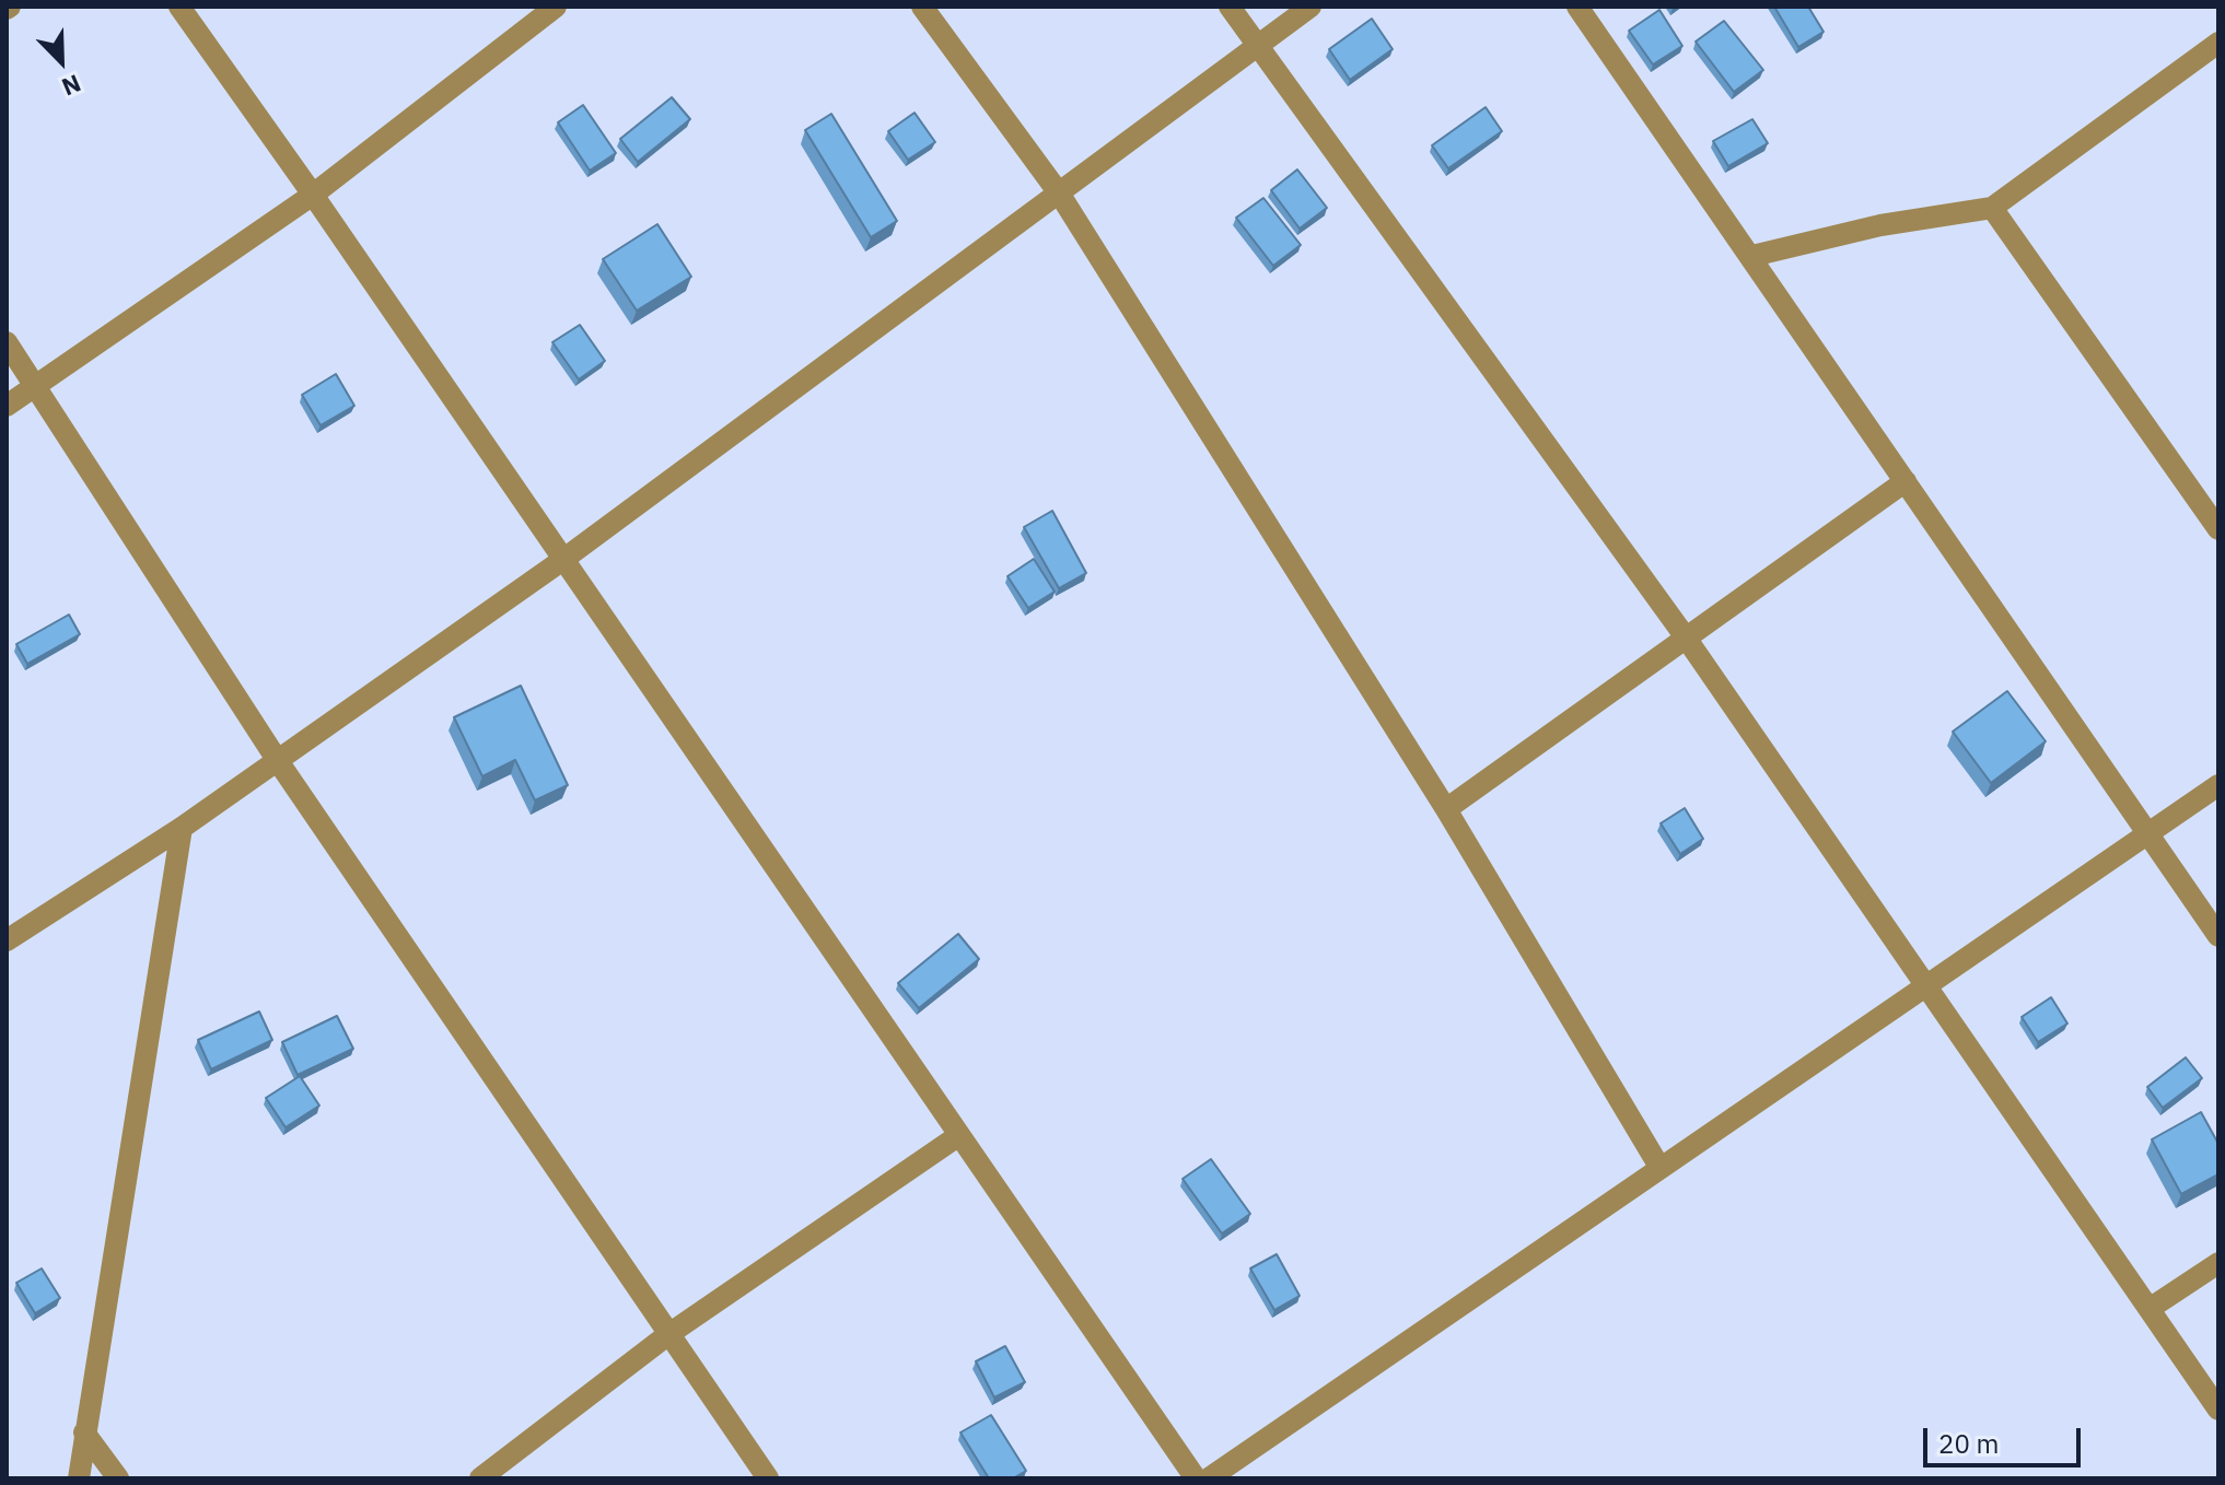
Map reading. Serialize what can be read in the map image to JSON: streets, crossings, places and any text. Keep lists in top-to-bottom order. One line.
{"scale_bar":"20 m","north":"bottom right"}
